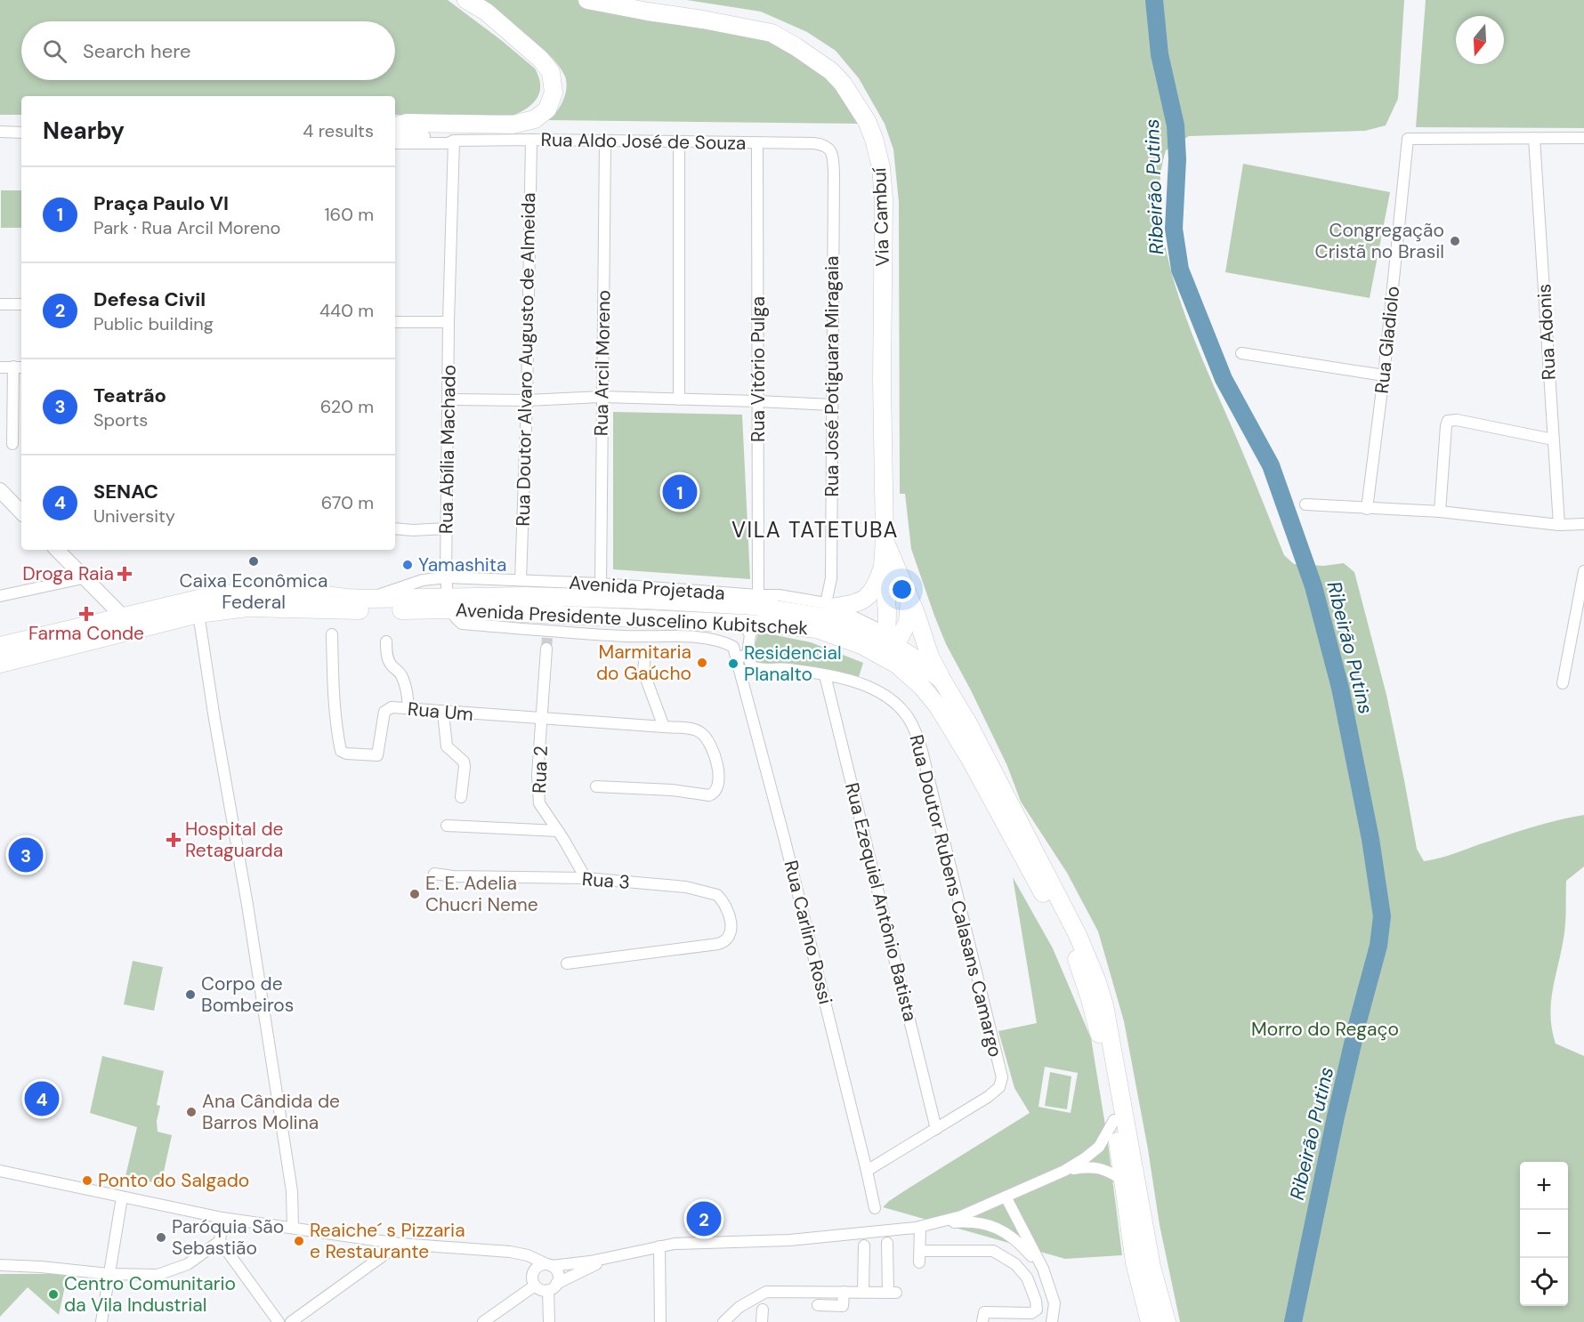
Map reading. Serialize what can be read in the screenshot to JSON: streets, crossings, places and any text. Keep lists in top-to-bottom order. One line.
{"streets":{"main road":["Via Cambuí","Avenida Presidente Juscelino Kubitschek"],"street":["Rua Aldo José de Souza","Rua Adonis","Rua Gladiolo","Rua Doutor Alvaro Augusto de Almeida","Rua Arcil Moreno","Rua Vitório Pulga","Rua José Potiguara Miragaia","Rua Abília Machado","Avenida Projetada","Rua Um","Rua 2","Rua 3","Rua Doutor Rubens Calasans Camargo","Rua Ezequiel Antônio Batista","Rua Carlino Rossi"]},"crossings":[["Rua Aldo José de Souza","Rua Doutor Alvaro Augusto de Almeida"],["Rua Aldo José de Souza","Rua Arcil Moreno"],["Rua Aldo José de Souza","Rua Vitório Pulga"],["Rua Aldo José de Souza","Rua José Potiguara Miragaia"],["Rua Aldo José de Souza","Rua Abília Machado"],["Via Cambuí","Avenida Projetada"],["Via Cambuí","Avenida Presidente Juscelino Kubitschek"],["Rua Adonis","Rua Gladiolo"],["Rua Doutor Alvaro Augusto de Almeida","Avenida Projetada"],["Rua Arcil Moreno","Avenida Projetada"],["Rua Vitório Pulga","Avenida Projetada"],["Rua José Potiguara Miragaia","Avenida Projetada"],["Rua Abília Machado","Avenida Projetada"],["Rua Abília Machado","Avenida Presidente Juscelino Kubitschek"],["Avenida Projetada","Avenida Presidente Juscelino Kubitschek"],["Rua Um","Rua 2"],["Rua 2","Rua 3"],["Rua Doutor Rubens Calasans Camargo","Rua Ezequiel Antônio Batista"]],"districts":["VILA TATETUBA"],"water":["Ribeirão Putins"],"parks":["Morro do Regaço"],"places":{"other":["Congregação Cristã no Brasil","Caixa Econômica Federal","Yamashita","Marmitaria do Gaúcho","Residencial Planalto","E. E. Adelia Chucri Neme","Corpo de Bombeiros","Ana Cândida de Barros Molina","Ponto do Salgado","Paróquia São Sebastião","Reaiche´ s Pizzaria e Restaurante","Centro Comunitario da Vila Industrial"],"health":["Droga Raia","Farma Conde","Hospital de Retaguarda"]},"north":"bottom","page":{"search":"Search here","heading":["Nearby","4 results"],"list":[{"mark":"1","name":"Praça Paulo VI","note":"Park · Rua Arcil Moreno","value":"160 m"},{"mark":"2","name":"Defesa Civil","note":"Public building","value":"440 m"},{"mark":"3","name":"Teatrão","note":"Sports","value":"620 m"},{"mark":"4","name":"SENAC","note":"University","value":"670 m"}],"pins":["1","3","4","2"],"map_buttons":["+","−"]}}
